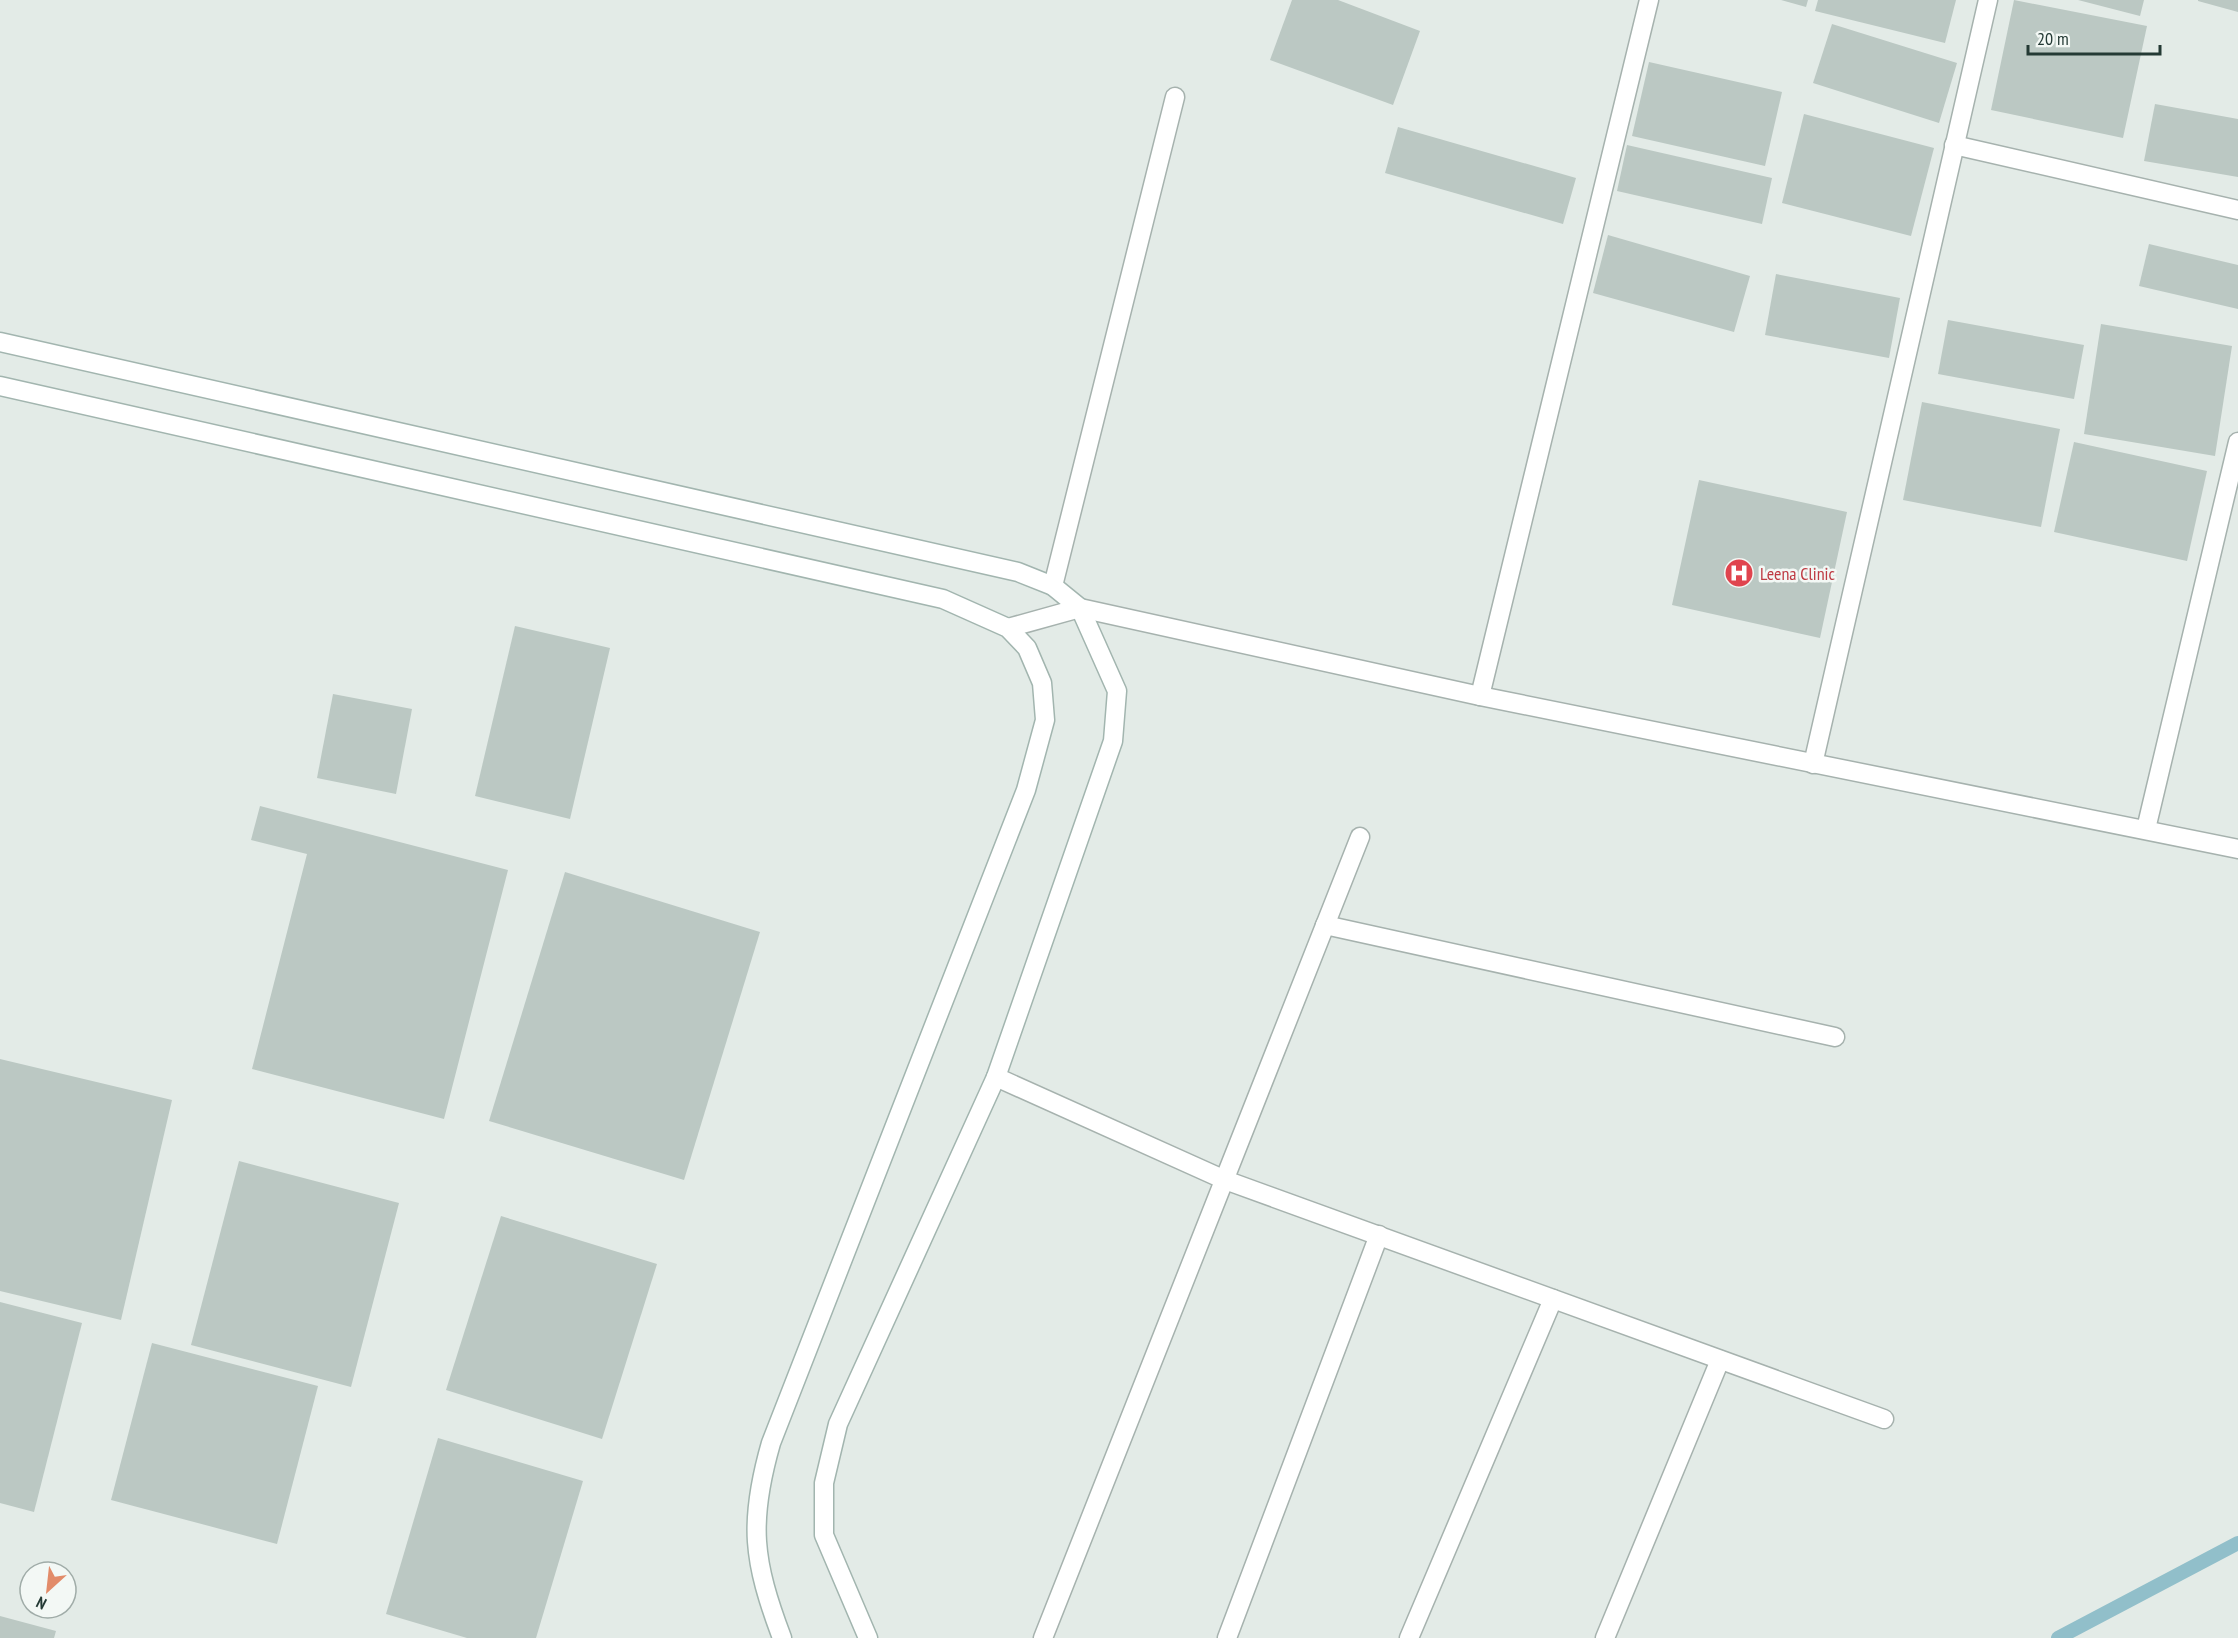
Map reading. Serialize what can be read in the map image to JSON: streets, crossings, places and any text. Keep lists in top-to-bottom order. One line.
{"places":{"hospital":["Leena Clinic"]},"scale_bar":"20 m","north":"bottom left"}
